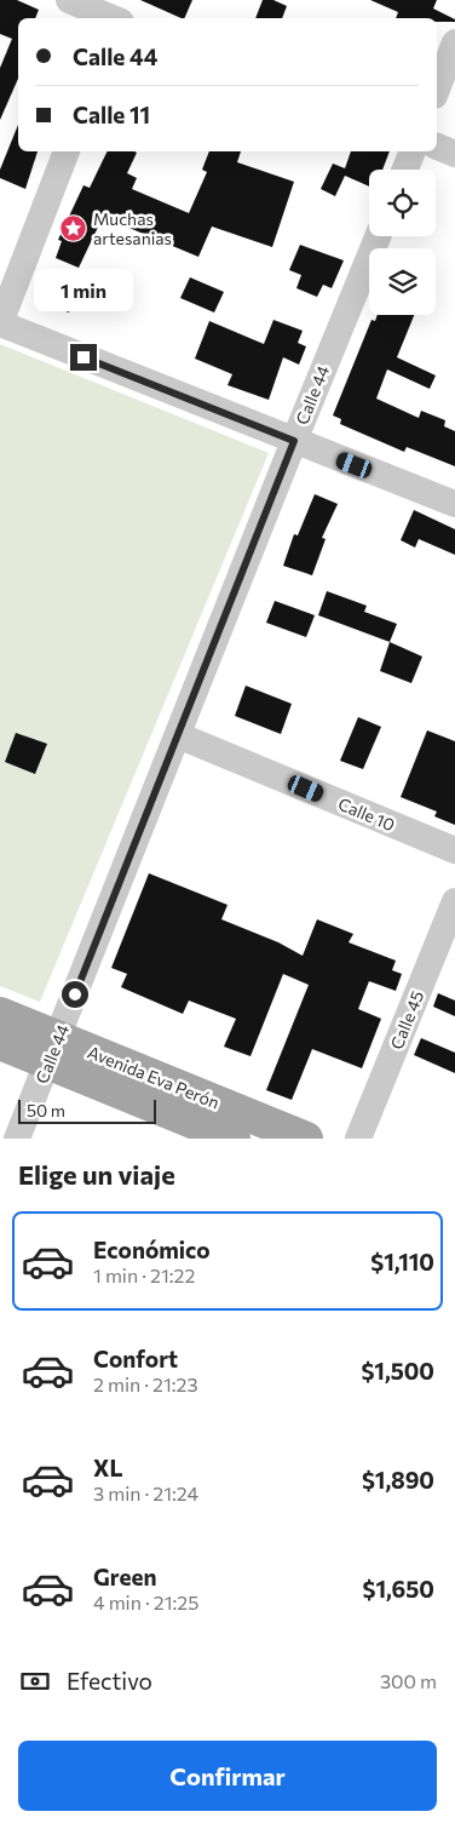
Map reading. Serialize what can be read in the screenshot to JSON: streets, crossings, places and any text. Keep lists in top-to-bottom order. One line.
{"streets":{"main road":["Avenida Eva Perón"],"street":["Calle 44","Calle 10","Calle 45"]},"crossings":[["Calle 44","Calle 10"],["Calle 44","Avenida Eva Perón"]],"places":{"place":["Muchas artesanias"]},"scale_bar":"50 m","page":{"banner":["Calle 44","Calle 11"],"bubble":"1 min","scale":"50 m","heading":"Elige un viaje","list":[{"name":"Económico","note":"1 min · 21:22","value":"$1,110"},{"name":"Confort","note":"2 min · 21:23","value":"$1,500"},{"name":"XL","note":"3 min · 21:24","value":"$1,890"},{"name":"Green","note":"4 min · 21:25","value":"$1,650"}],"pay":["Efectivo","300 m"],"buttons":"Confirmar"}}
